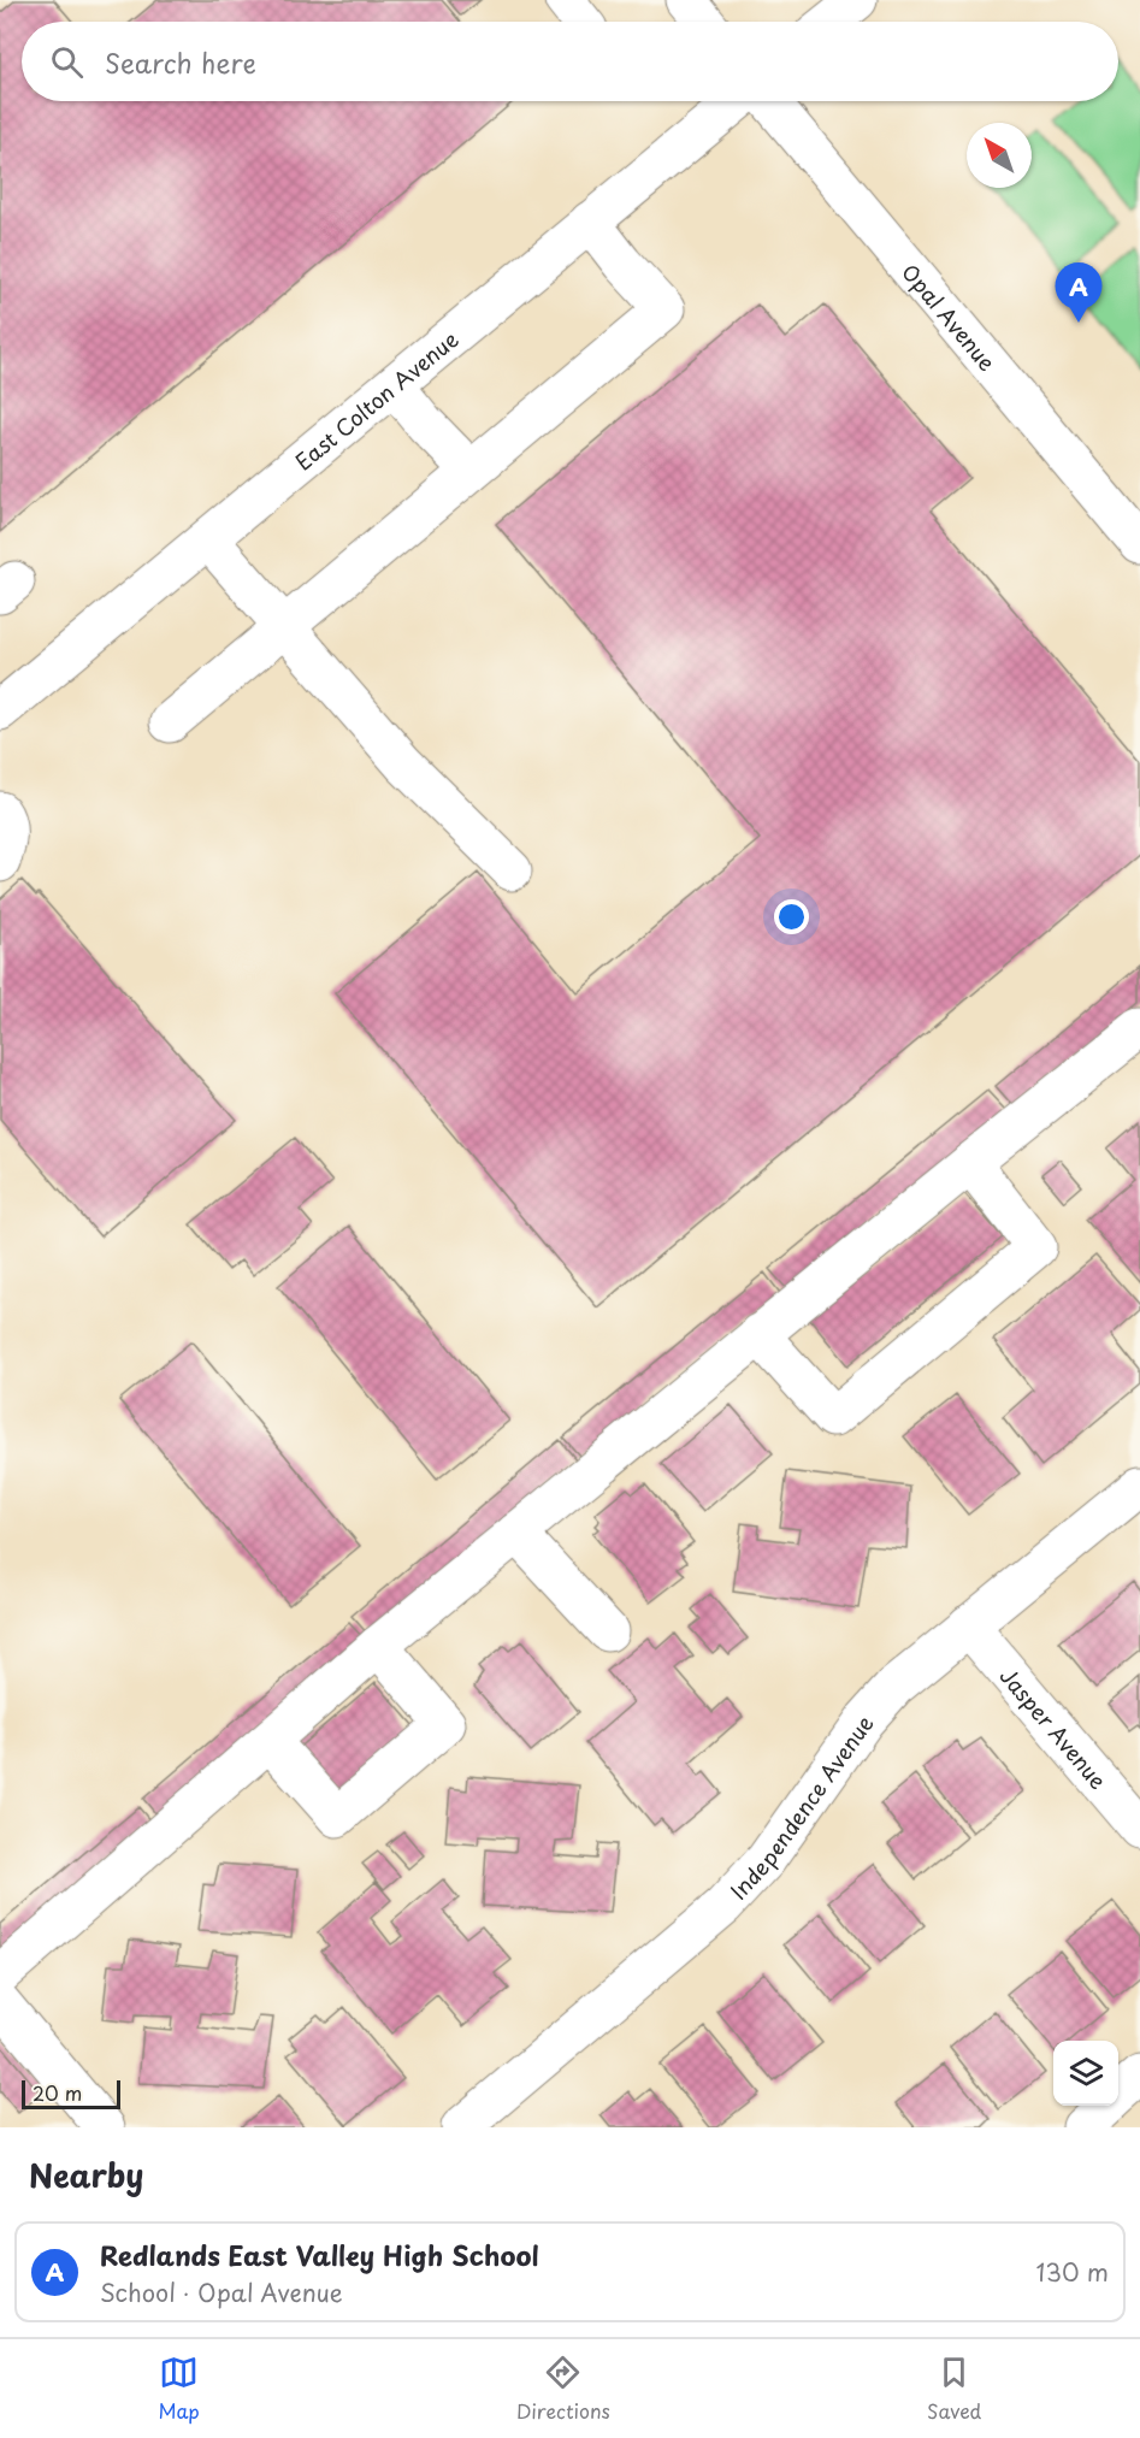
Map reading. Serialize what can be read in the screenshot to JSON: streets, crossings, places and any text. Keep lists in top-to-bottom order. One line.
{"streets":{"street":["Opal Avenue","East Colton Avenue","Jasper Avenue","Independence Avenue"]},"crossings":[["Jasper Avenue","Independence Avenue"]],"scale_bar":"20 m","north":"top left","page":{"search":"Search here","pins":"A","scale":"20 m","heading":"Nearby","list":[{"mark":"A","name":"Redlands East Valley High School","note":"School · Opal Avenue","value":"130 m"}],"nav":["Map","Directions","Saved"]}}
